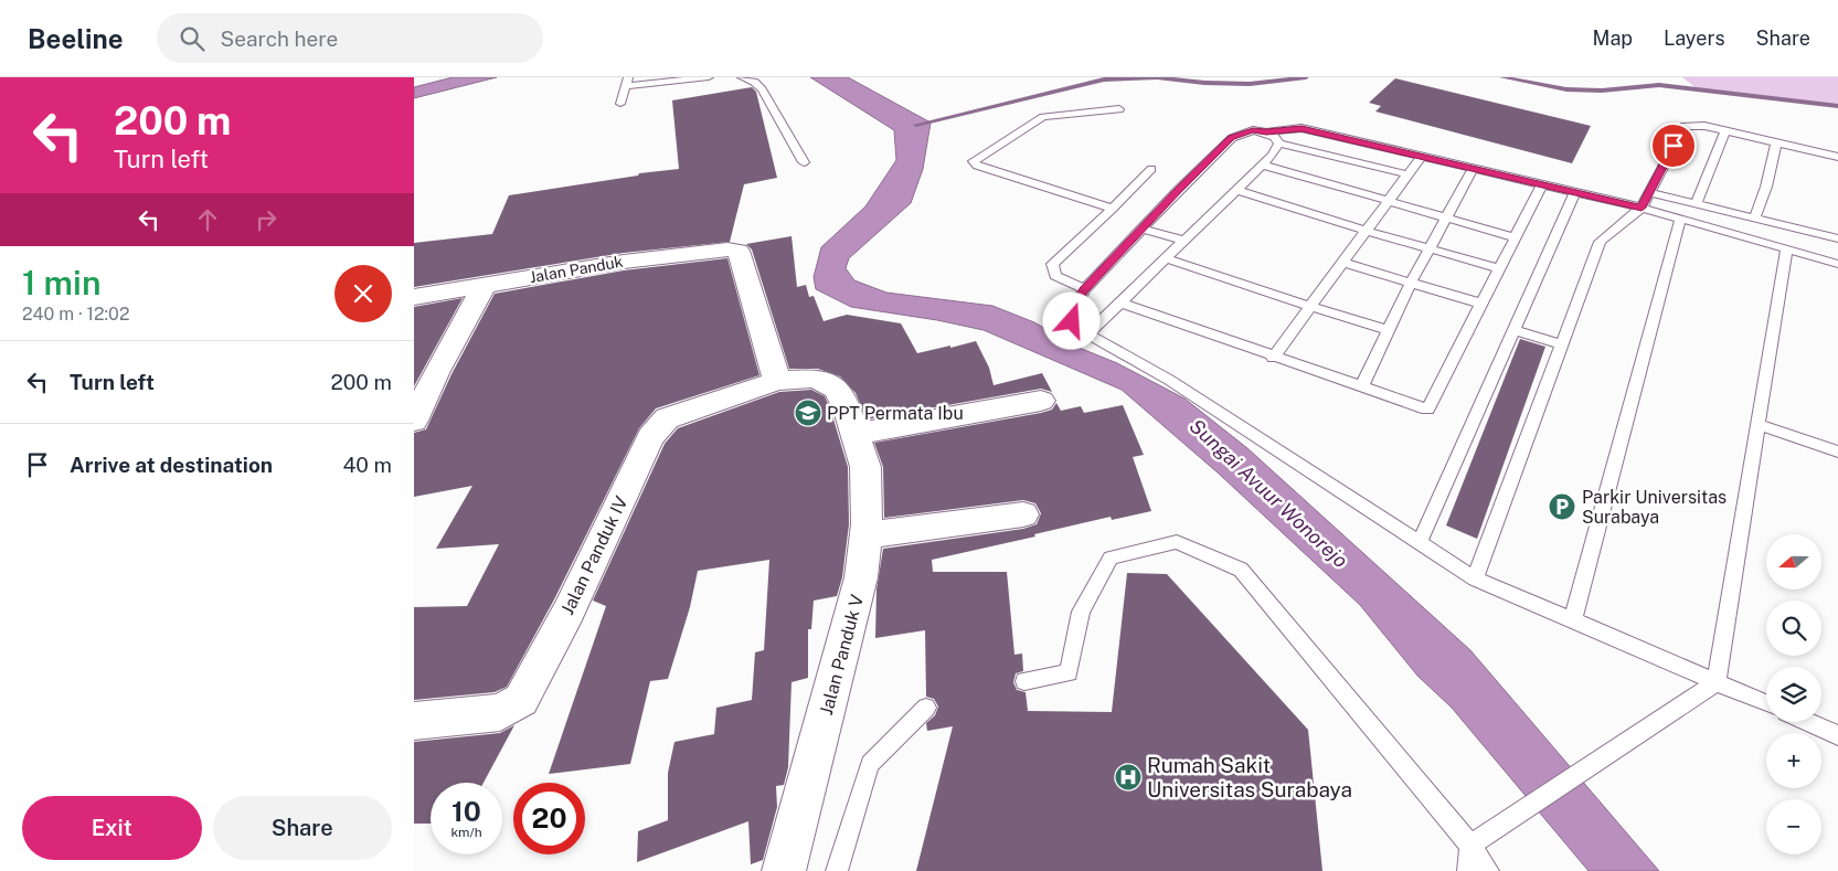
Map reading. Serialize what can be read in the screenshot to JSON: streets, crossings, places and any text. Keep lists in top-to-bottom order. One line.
{"streets":{"street":["Jalan Panduk","Jalan Panduk IV","Jalan Panduk V"]},"crossings":[["Jalan Panduk","Jalan Panduk IV"],["Jalan Panduk","Jalan Panduk V"],["Jalan Panduk IV","Jalan Panduk V"]],"water":["Sungai Avuur Wonorejo"],"places":{"school or university":["PPT Permata Ibu"],"parking":["Parkir Universitas Surabaya"],"hospital":["Rumah Sakit Universitas Surabaya"]},"north":"left","page":{"header":"Beeline","search":"Search here","nav":["Map","Layers","Share"],"turn":["200 m","Turn left"],"heading":["1 min","240 m · 12:02"],"list":[{"name":"Turn left","value":"200 m"},{"name":"Arrive at destination","value":"40 m"}],"map_buttons":["+","−"],"speed":"10 km/h","limit":"20","buttons":["Exit","Share"]}}
